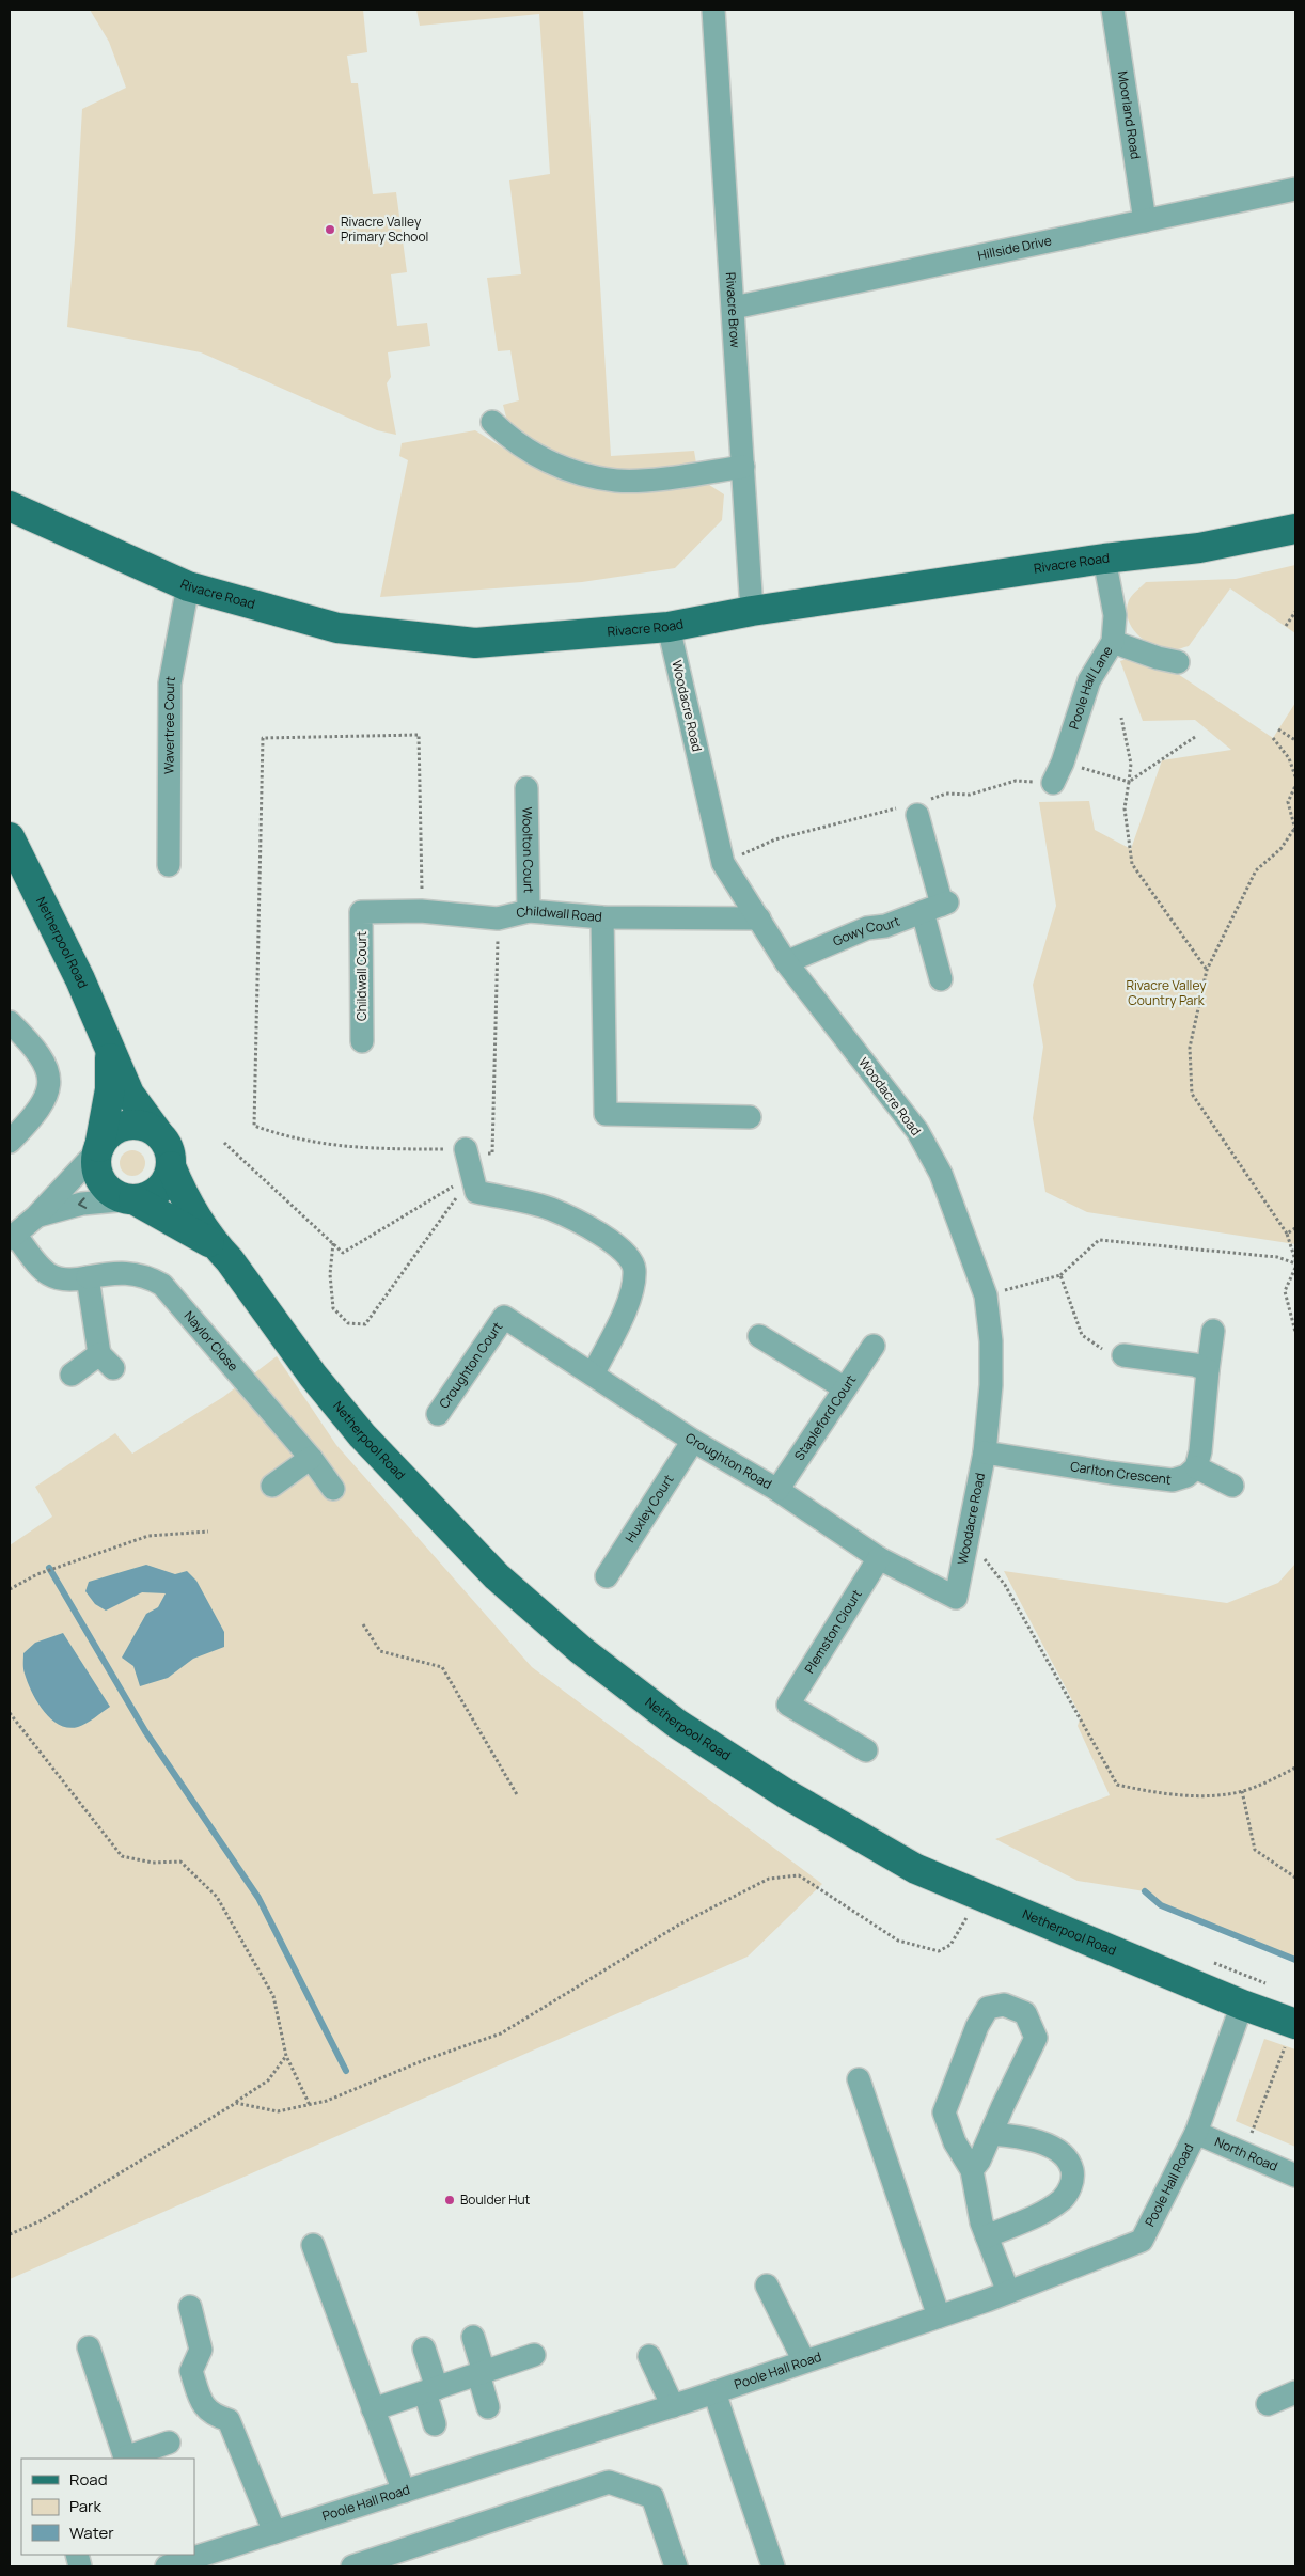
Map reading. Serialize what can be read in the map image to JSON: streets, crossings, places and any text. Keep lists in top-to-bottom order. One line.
{"streets":{"main road":["Rivacre Road","Netherpool Road"],"street":["Moorland Road","Hillside Drive","Rivacre Brow","Poole Hall Lane","Woodacre Road","Wavertree Court","Woolton Court","Childwall Road","Gowy Court","Childwall Court","Naylor Close","Croughton Court","Stapleford Court","Croughton Road","Carlton Crescent","Huxley Court","Plemston Ciourt","North Road","Poole Hall Road"]},"crossings":[["Moorland Road","Hillside Drive"],["Hillside Drive","Rivacre Brow"],["Rivacre Brow","Rivacre Road"],["Rivacre Road","Poole Hall Lane"],["Rivacre Road","Woodacre Road"],["Rivacre Road","Wavertree Court"],["Woodacre Road","Childwall Road"],["Woodacre Road","Gowy Court"],["Woodacre Road","Croughton Road"],["Woodacre Road","Carlton Crescent"],["Woolton Court","Childwall Road"],["Childwall Road","Childwall Court"],["Netherpool Road","Poole Hall Road"],["Croughton Court","Croughton Road"],["Stapleford Court","Croughton Road"],["Croughton Road","Huxley Court"],["Croughton Road","Plemston Ciourt"],["North Road","Poole Hall Road"]],"parks":["Rivacre Valley Country Park"],"places":["Rivacre Valley Primary School","Boulder Hut"],"legend":["Road","Park","Water"]}
